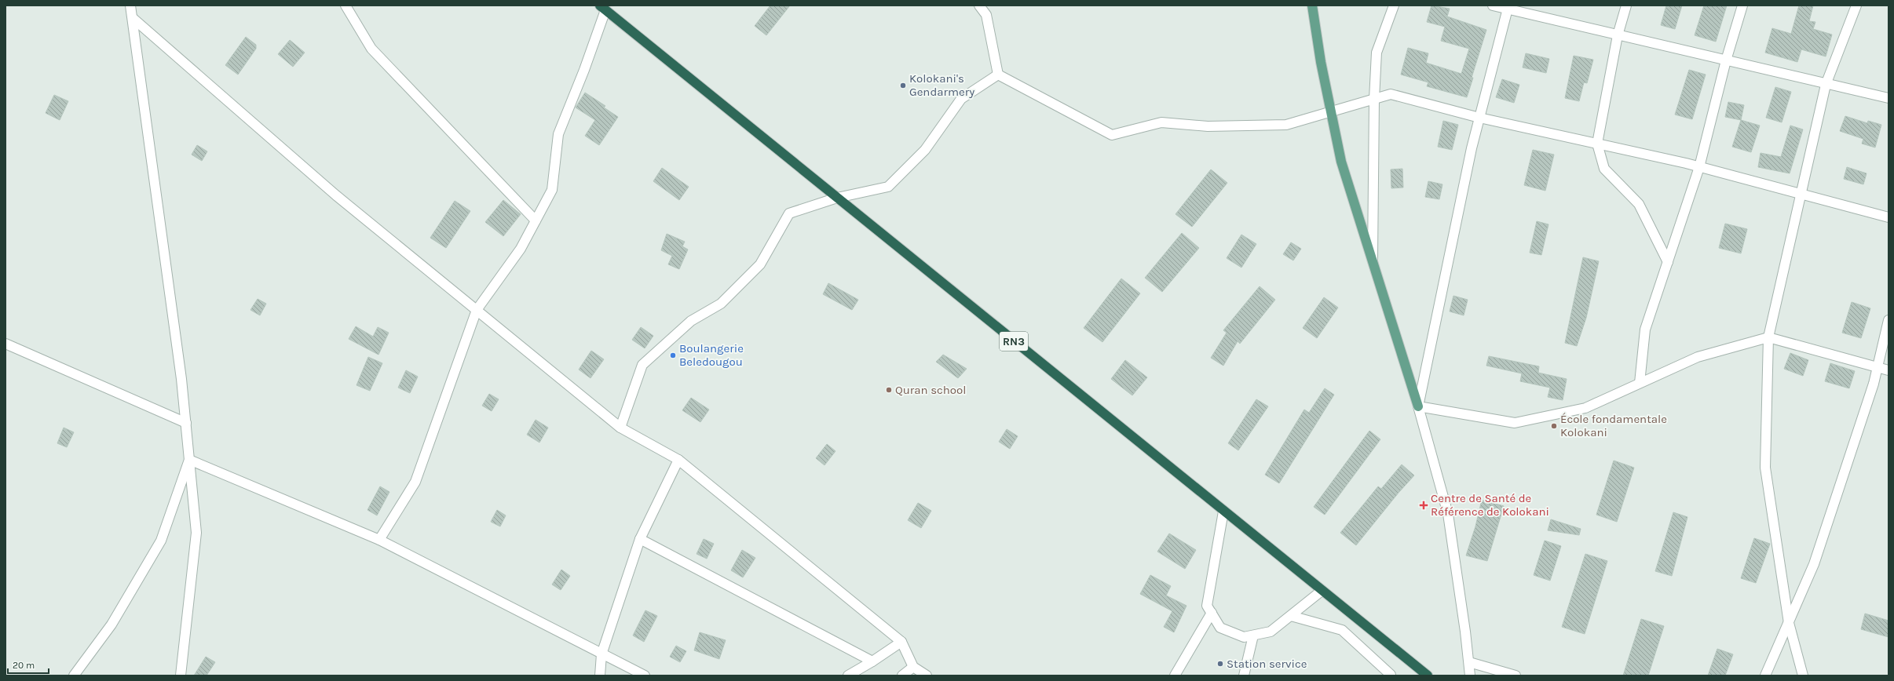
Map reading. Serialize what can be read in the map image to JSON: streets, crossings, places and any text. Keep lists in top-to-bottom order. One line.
{"streets":{"highway":["RN3"]},"places":{"other":["Kolokani's Gendarmery","Boulangerie Beledougou","Quran school","École fondamentale Kolokani","Station service"],"health":["Centre de Santé de Référence de Kolokani"]},"scale_bar":"20 m"}
